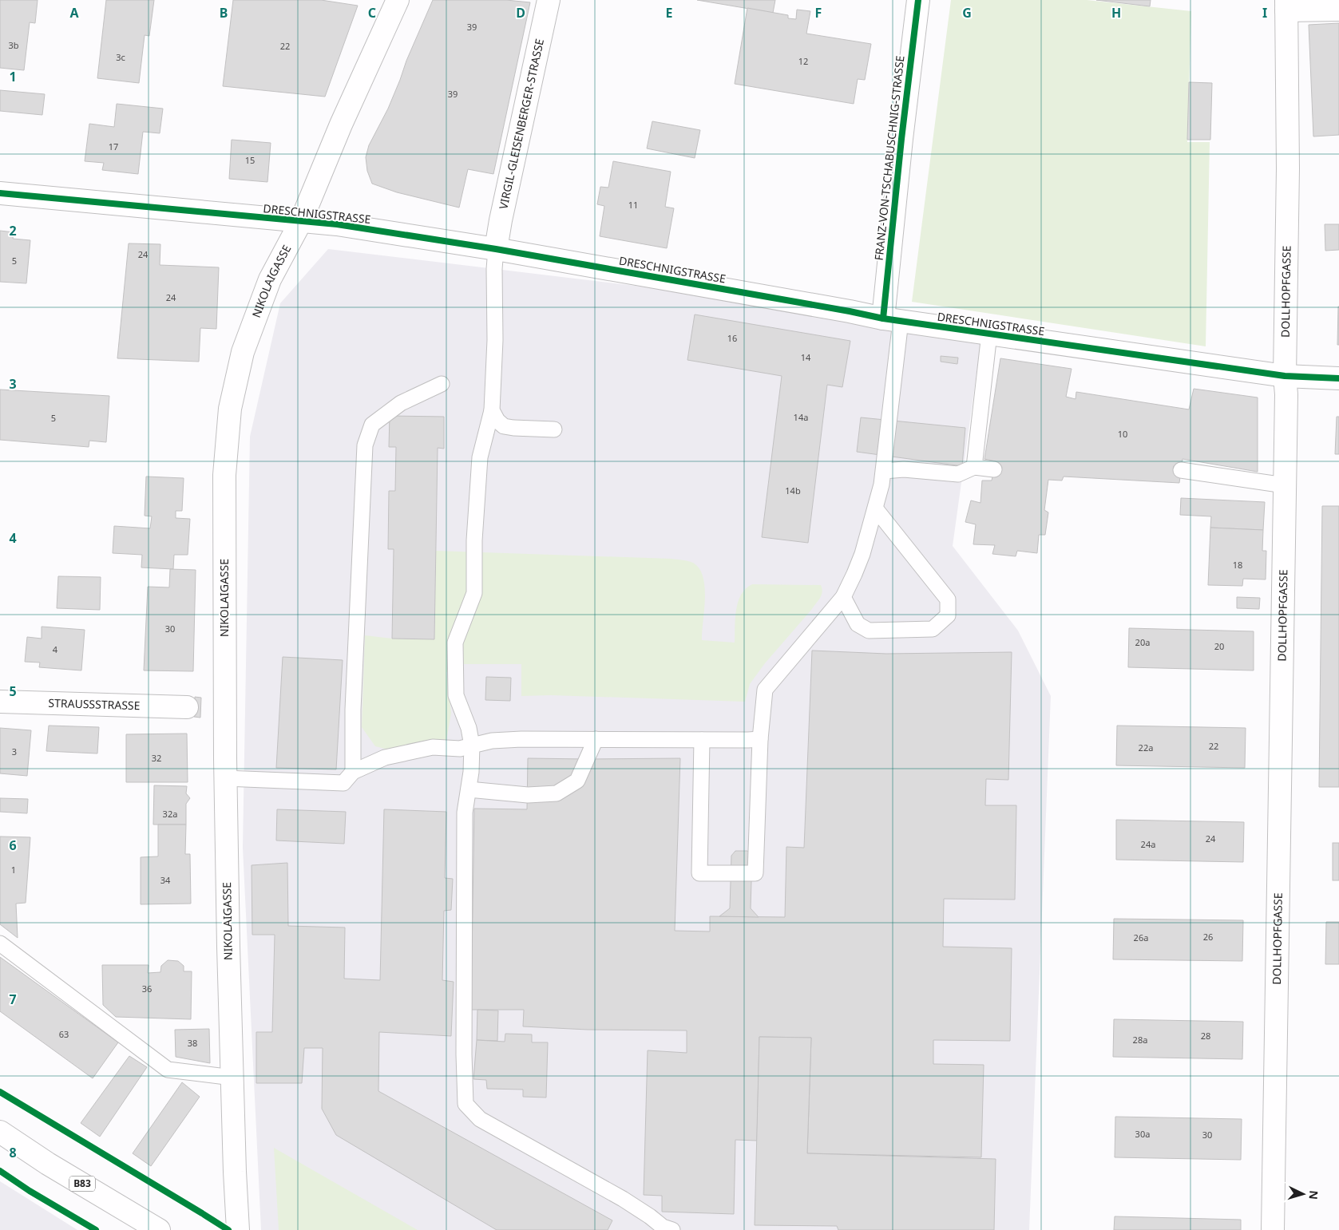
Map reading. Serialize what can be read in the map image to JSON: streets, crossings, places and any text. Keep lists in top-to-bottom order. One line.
{"streets":{"street":["VIRGIL-GLEISENBERGER-STRASSE","FRANZ-VON-TSCHABUSCHNIG-STRASSE","DRESCHNIGSTRASSE","NIKOLAIGASSE","DOLLHOPFGASSE","STRAUSSSTRASSE","B83"]},"crossings":[["VIRGIL-GLEISENBERGER-STRASSE","DRESCHNIGSTRASSE"],["FRANZ-VON-TSCHABUSCHNIG-STRASSE","DRESCHNIGSTRASSE"],["DRESCHNIGSTRASSE","NIKOLAIGASSE"],["DRESCHNIGSTRASSE","DOLLHOPFGASSE"]],"house_numbers":["39","3b","22","3c","12","39","17","15","11","24","5","24","16","14","14a","5","10","14b","18","30","20a","20","4","22","22a","3","32","32a","24","24a","1","34","26","26a","36","63","28","28a","38","30a","30"],"north":"right","grid":{"columns":["A","B","C","D","E","F","G","H","I"],"rows":["1","2","3","4","5","6","7","8"]}}
